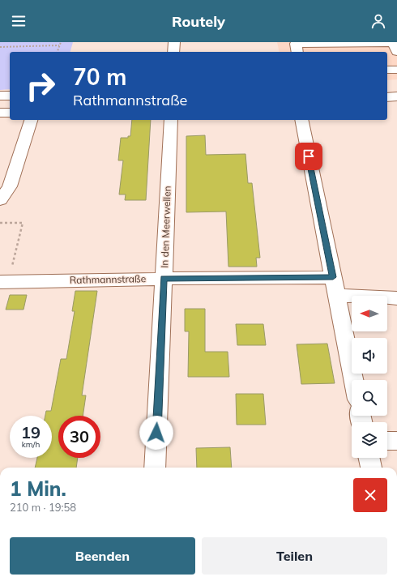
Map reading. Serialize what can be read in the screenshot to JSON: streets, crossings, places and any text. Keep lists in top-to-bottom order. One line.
{"streets":{"street":["In den Meerwellen","Rathmannstraße"]},"crossings":[["In den Meerwellen","Rathmannstraße"]],"north":"left","page":{"header":"Routely","turn":["70 m","Rathmannstraße"],"speed":"19 km/h","limit":"30","heading":["1 Min.","210 m · 19:58"],"buttons":["Beenden","Teilen"]}}
